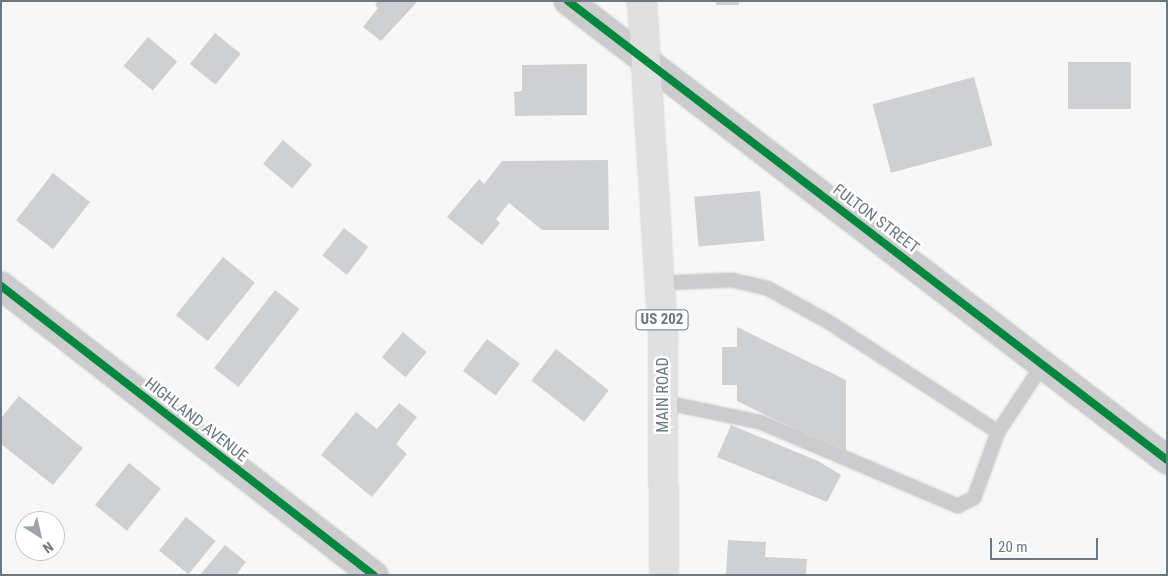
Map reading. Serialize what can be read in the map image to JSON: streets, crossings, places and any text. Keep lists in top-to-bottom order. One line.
{"streets":{"main road":["US 202","MAIN ROAD"],"street":["FULTON STREET","HIGHLAND AVENUE"]},"crossings":[["FULTON STREET","US 202"],["FULTON STREET","MAIN ROAD"],["US 202","MAIN ROAD"]],"scale_bar":"20 m","north":"bottom right"}
